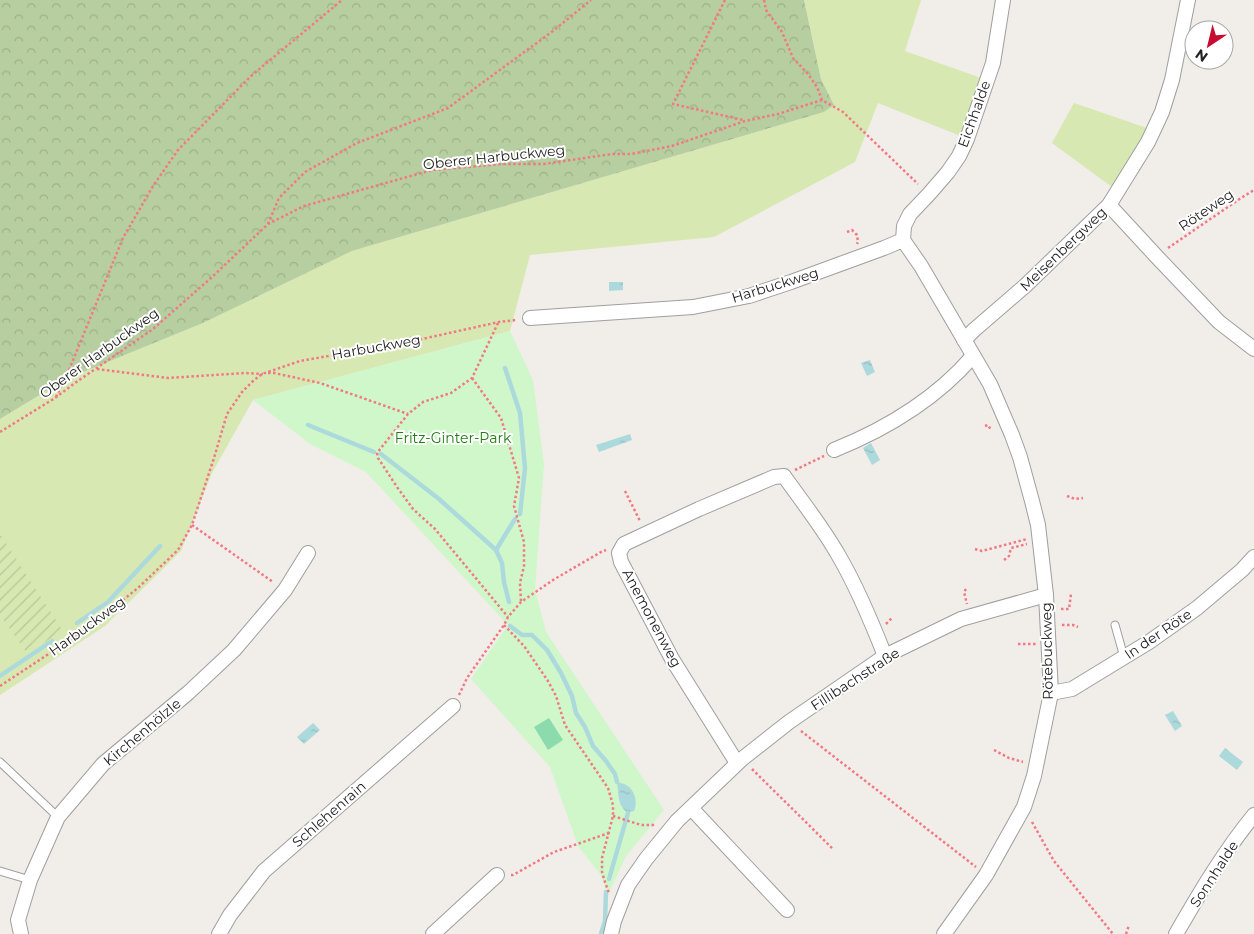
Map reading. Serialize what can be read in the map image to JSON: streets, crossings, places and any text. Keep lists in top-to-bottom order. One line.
{"streets":{"street":["Eichhalde","Meisenbergweg","Harbuckweg","Anemonenweg","In der Röte","Rötebuckweg","Fillibachstraße","Kirchenhölzle","Schlehenrain","Sonnhalde"],"path":["Oberer Harbuckweg","Röteweg"]},"crossings":[["Eichhalde","Harbuckweg"],["Eichhalde","Rötebuckweg"],["Meisenbergweg","Rötebuckweg"],["Harbuckweg","Rötebuckweg"],["Anemonenweg","Fillibachstraße"],["In der Röte","Rötebuckweg"],["Rötebuckweg","Fillibachstraße"]],"parks":["Fritz-Ginter-Park"],"north":"bottom left"}
